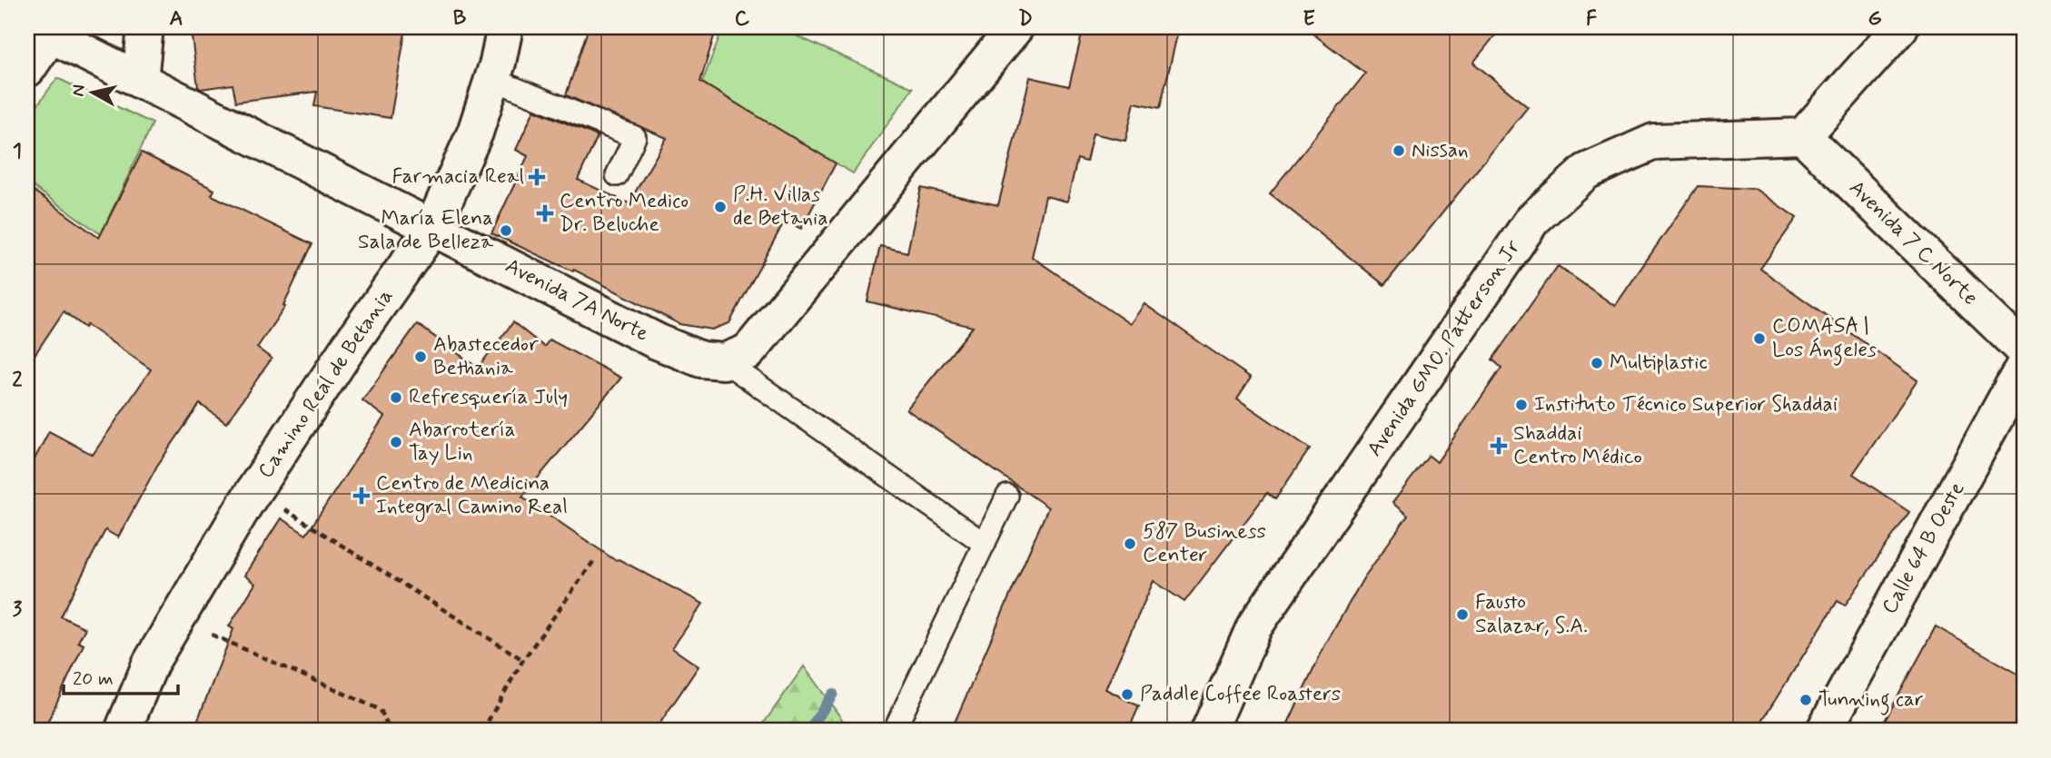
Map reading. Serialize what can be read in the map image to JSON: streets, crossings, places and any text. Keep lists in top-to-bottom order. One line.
{"streets":{"street":["Avenida 7 C Norte","Avenida 7A Norte","Avenida GMO. Patterson Jr","Camino Real de Betania","Calle 64 B Oeste"]},"crossings":[["Avenida 7 C Norte","Avenida GMO. Patterson Jr"],["Avenida 7A Norte","Camino Real de Betania"]],"places":{"other":["Nissan","P.H. Villas de Betania","María Elena Sala de Belleza","COMASA | Los Ángeles","Abastecedor Bethania","Multiplastic","Refresquería July","Instituto Técnico Superior Shaddai","Abarrotería Tay Lin","587 Business Center","Fausto Salazar, S.A.","Paddle Coffee Roasters","Tunning car"],"health":["Farmacia Real","Centro Medico Dr. Beluche","Shaddai Centro Médico","Centro de Medicina Integral Camino Real"]},"scale_bar":"20 m","north":"left","grid":{"columns":["A","B","C","D","E","F","G"],"rows":["1","2","3"]}}
